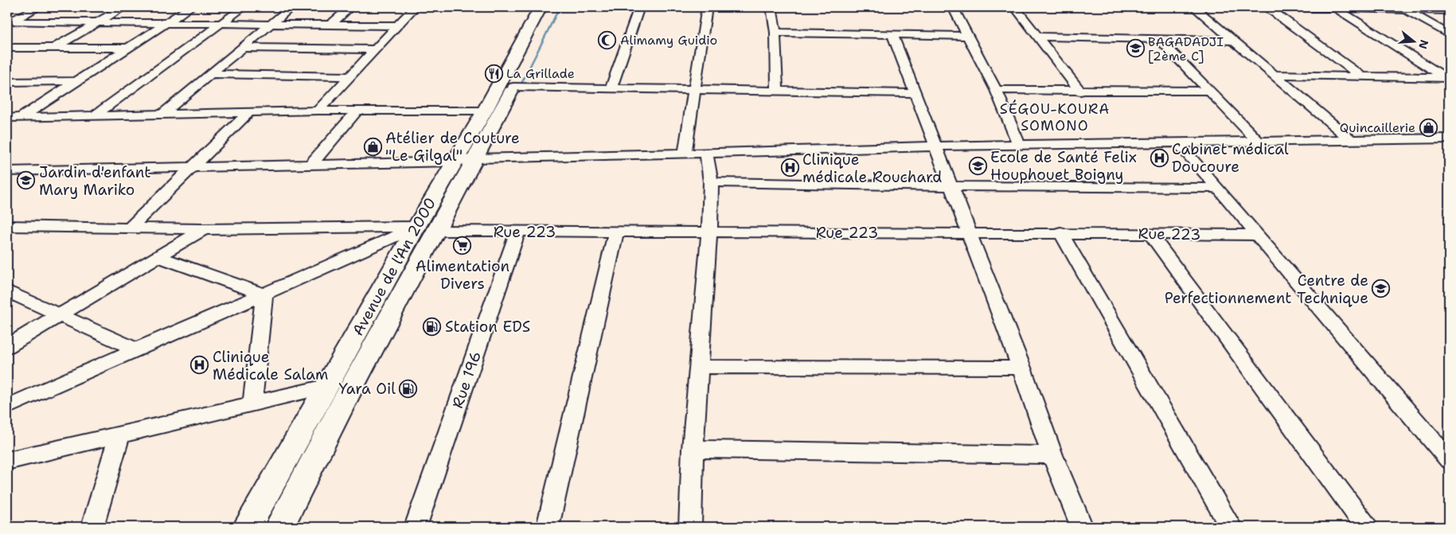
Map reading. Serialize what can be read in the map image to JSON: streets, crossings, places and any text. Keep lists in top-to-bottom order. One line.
{"streets":{"main road":["Avenue de l'An 2000"],"street":["Rue 223","Rue 196"]},"crossings":[["Rue 223","Avenue de l'An 2000"],["Rue 223","Rue 196"]],"districts":["SÉGOU-KOURA SOMONO"],"places":{"mosque":["Alimamy Guidio"],"school or university":["BAGADADJI [2ème C]","Ecole de Santé Felix Houphouet Boigny","Jardin d'enfant Mary Mariko","Centre de Perfectionnement Technique"],"restaurant":["La Grillade"],"shop":["Quincaillerie","Atélier de Couture \"Le Gilgal\""],"hospital":["Cabinet médical Doucoure","Clinique médicale Rouchard","Clinique Médicale Salam"],"supermarket":["Alimentation Divers"],"fuel station":["Station EDS","Yara Oil"]},"north":"right"}
